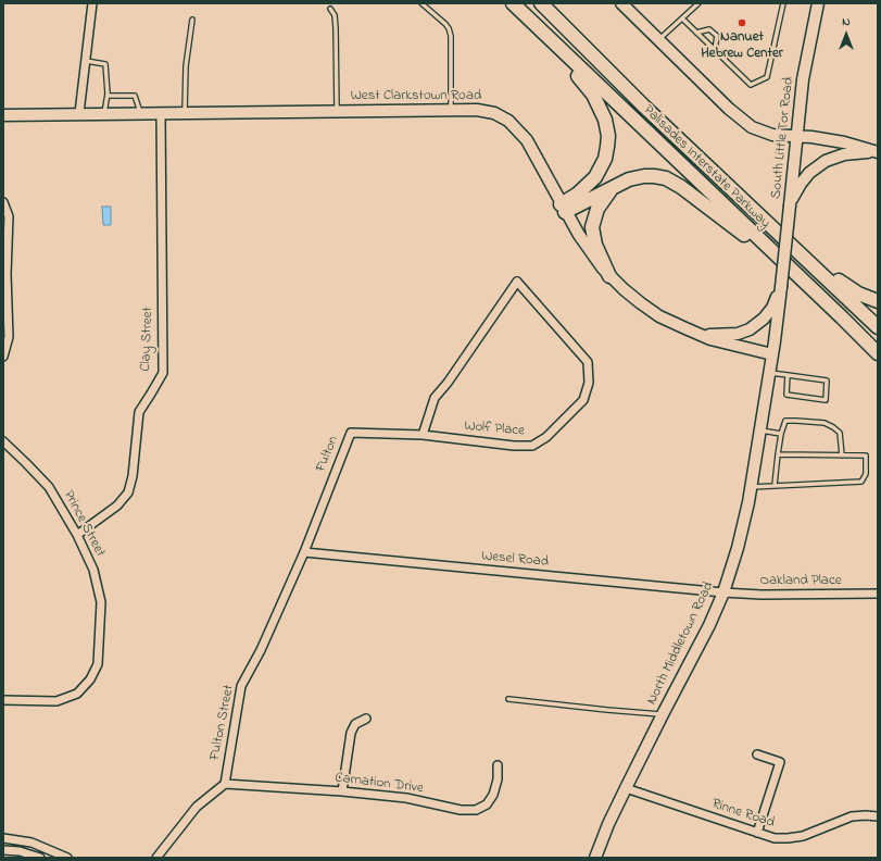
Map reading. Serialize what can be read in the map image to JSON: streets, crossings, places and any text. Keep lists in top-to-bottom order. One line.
{"streets":{"highway":["Palisades Interstate Parkway"],"street":["West Clarkstown Road","South Little Tor Road","Clay Street","Wolf Place","Fulton","Prince Street","Wesel Road","Oakland Place","North Middletown Road","Fulton Street","Carnation Drive","Rinne Road"]},"crossings":[["West Clarkstown Road","South Little Tor Road"],["West Clarkstown Road","Clay Street"],["West Clarkstown Road","North Middletown Road"],["South Little Tor Road","North Middletown Road"],["Clay Street","Prince Street"],["Wolf Place","Fulton"],["Fulton","Wesel Road"],["Fulton","Fulton Street"],["Wesel Road","Oakland Place"],["Wesel Road","North Middletown Road"],["Wesel Road","Fulton Street"],["Oakland Place","North Middletown Road"],["North Middletown Road","Rinne Road"],["Fulton Street","Carnation Drive"]],"places":["Nanuet Hebrew Center"],"north":"top"}
